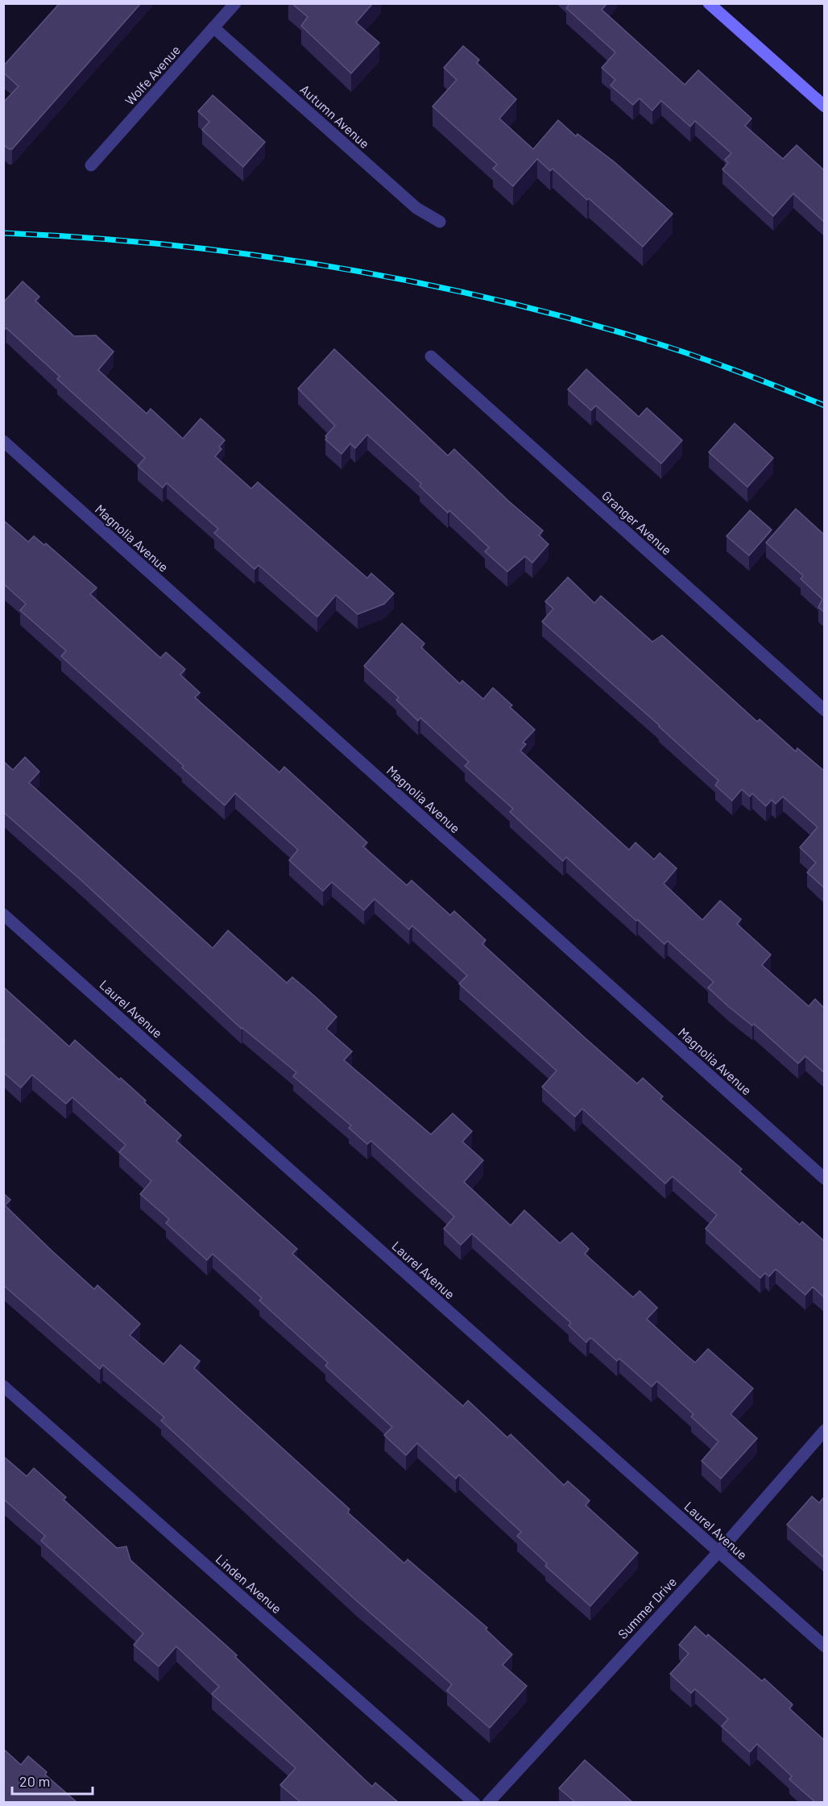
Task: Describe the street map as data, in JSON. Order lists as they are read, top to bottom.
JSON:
{
  "streets": {
    "street": [
      "Wolfe Avenue",
      "Autumn Avenue",
      "Granger Avenue",
      "Magnolia Avenue",
      "Laurel Avenue",
      "Linden Avenue",
      "Summer Drive"
    ]
  },
  "crossings": [
    ["Wolfe Avenue", "Autumn Avenue"],
    ["Laurel Avenue", "Summer Drive"]
  ],
  "scale_bar": "20 m"
}
